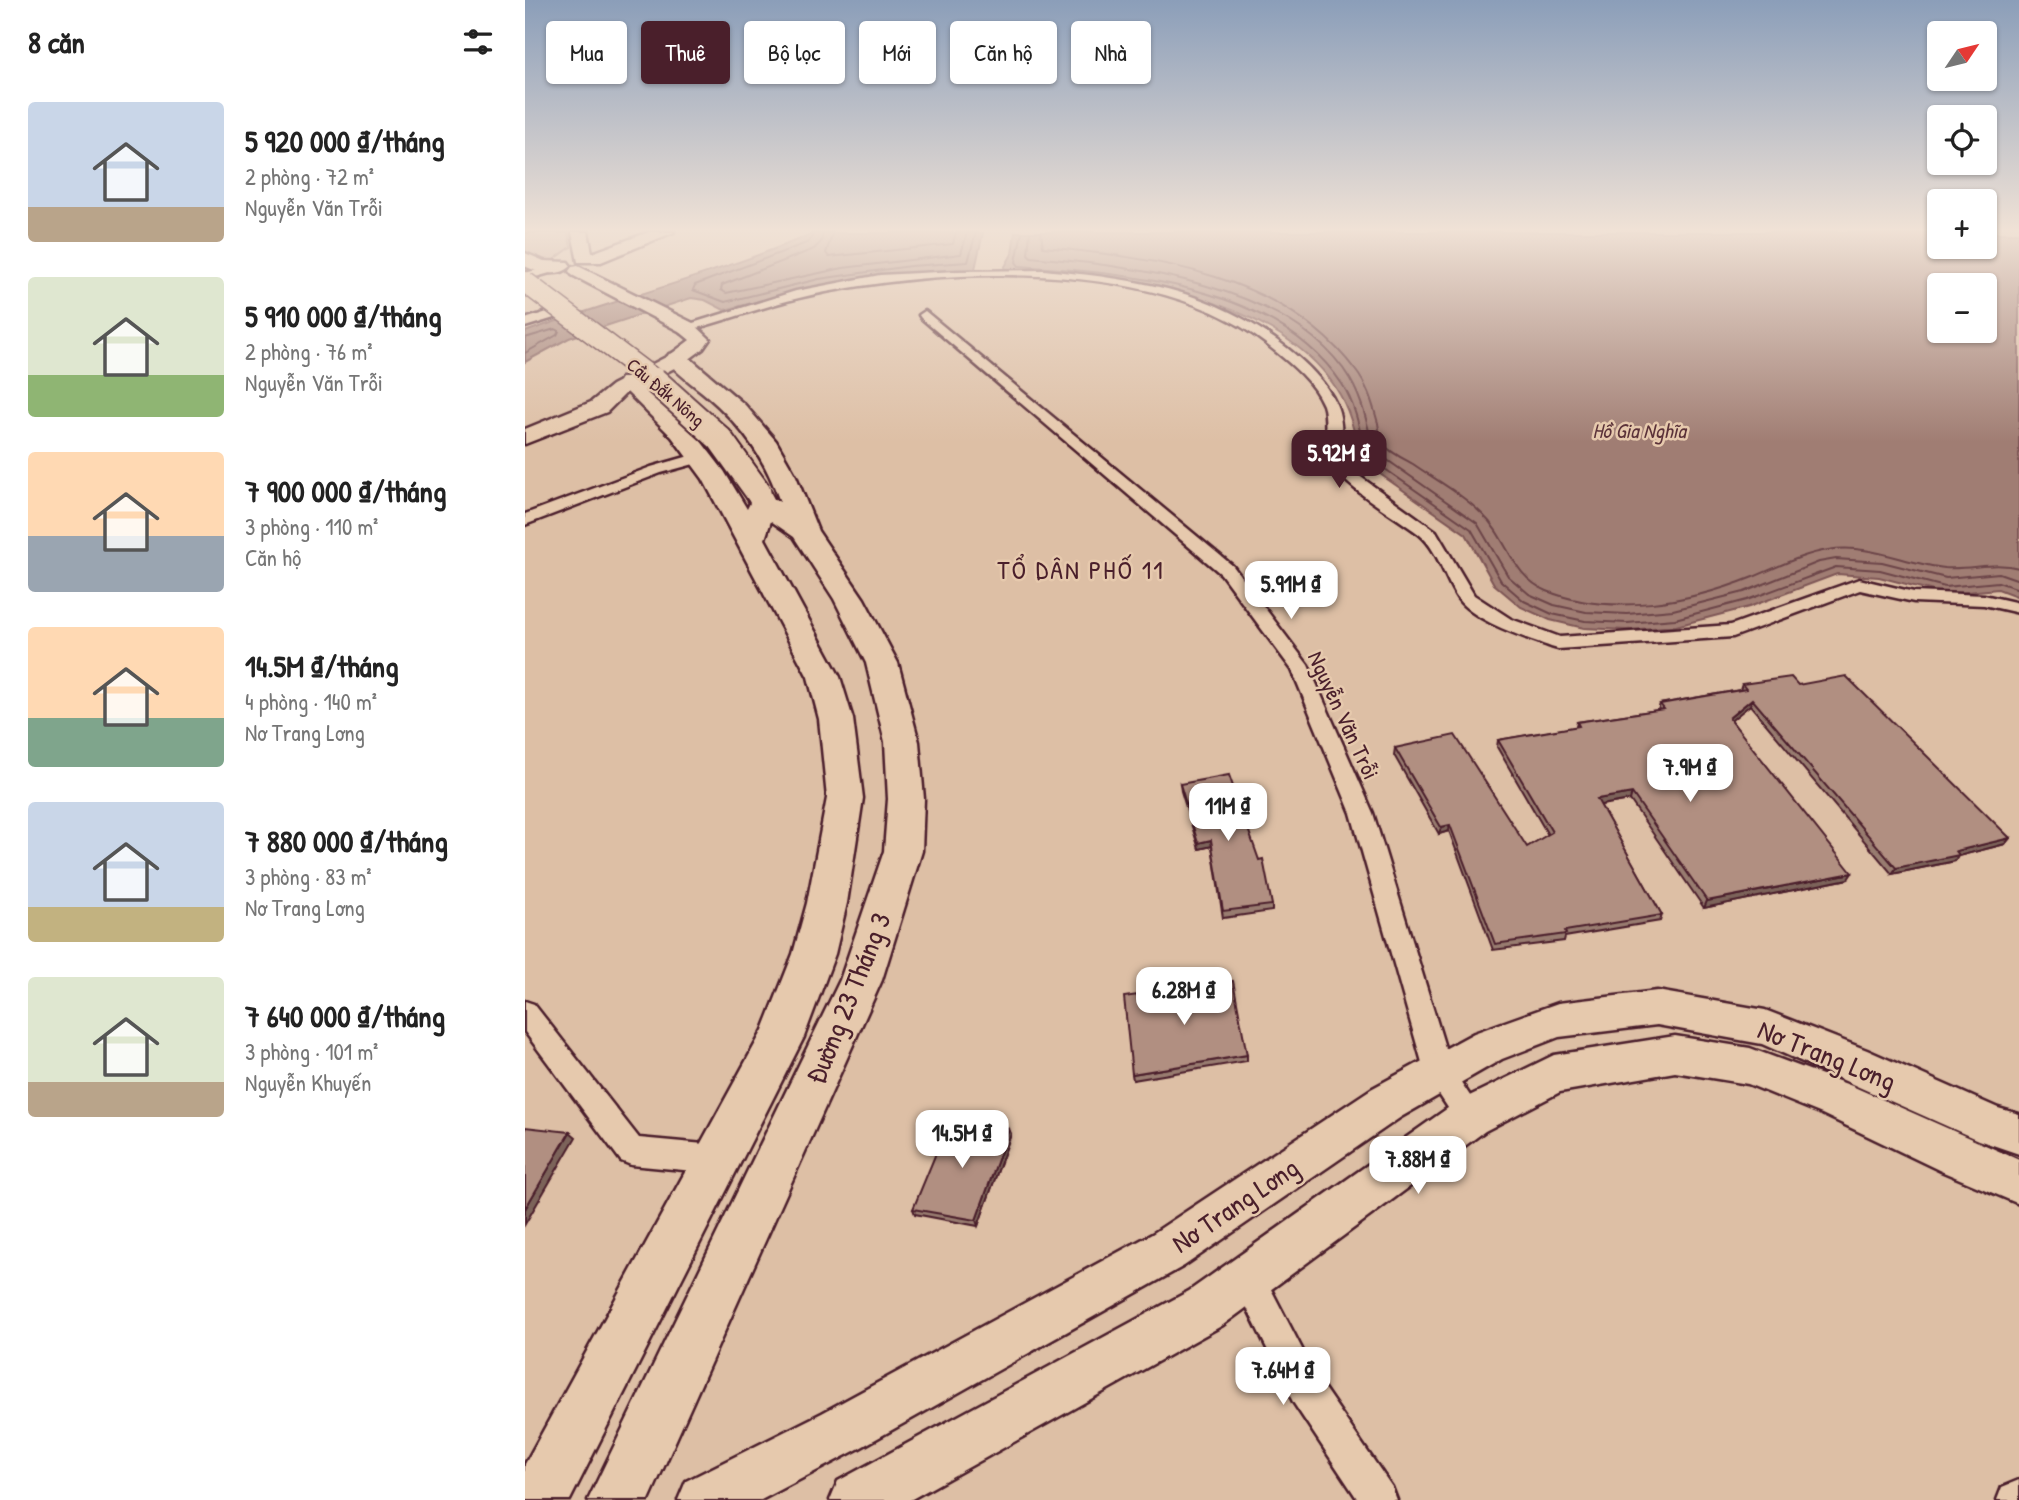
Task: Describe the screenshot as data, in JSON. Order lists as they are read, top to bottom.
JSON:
{
  "streets": {
    "main road": ["Cầu Đắk Nông", "Đường 23 Tháng 3"],
    "street": ["Nguyễn Văn Trỗi", "Nơ Trang Lơng"]
  },
  "crossings": [
    ["Cầu Đắk Nông", "Đường 23 Tháng 3"],
    ["Nguyễn Văn Trỗi", "Nơ Trang Lơng"]
  ],
  "districts": ["TỔ DÂN PHỐ 11"],
  "water": ["Hồ Gia Nghĩa"],
  "north": "top right",
  "page": {
    "heading": "8 căn",
    "map_buttons": ["+", "−"],
    "chip": [
      "Mua",
      "Thuê",
      "Bộ lọc",
      "Mới",
      "Căn hộ",
      "Nhà"
    ],
    "list": [
      {
        "name": "5 920 000 ₫/tháng",
        "note": "2 phòng · 72 m² · Nguyễn Văn Trỗi"
      },
      {
        "name": "5 910 000 ₫/tháng",
        "note": "2 phòng · 76 m² · Nguyễn Văn Trỗi"
      },
      {
        "name": "7 900 000 ₫/tháng",
        "note": "3 phòng · 110 m² · Căn hộ"
      },
      {
        "name": "14.5M ₫/tháng",
        "note": "4 phòng · 140 m² · Nơ Trang Lơng"
      },
      {
        "name": "7 880 000 ₫/tháng",
        "note": "3 phòng · 83 m² · Nơ Trang Lơng"
      },
      {
        "name": "7 640 000 ₫/tháng",
        "note": "3 phòng · 101 m² · Nguyễn Khuyến"
      }
    ],
    "price": [
      "5.92M ₫",
      "5.91M ₫",
      "7.9M ₫",
      "11M ₫",
      "6.28M ₫",
      "14.5M ₫",
      "7.88M ₫",
      "7.64M ₫"
    ]
  }
}
